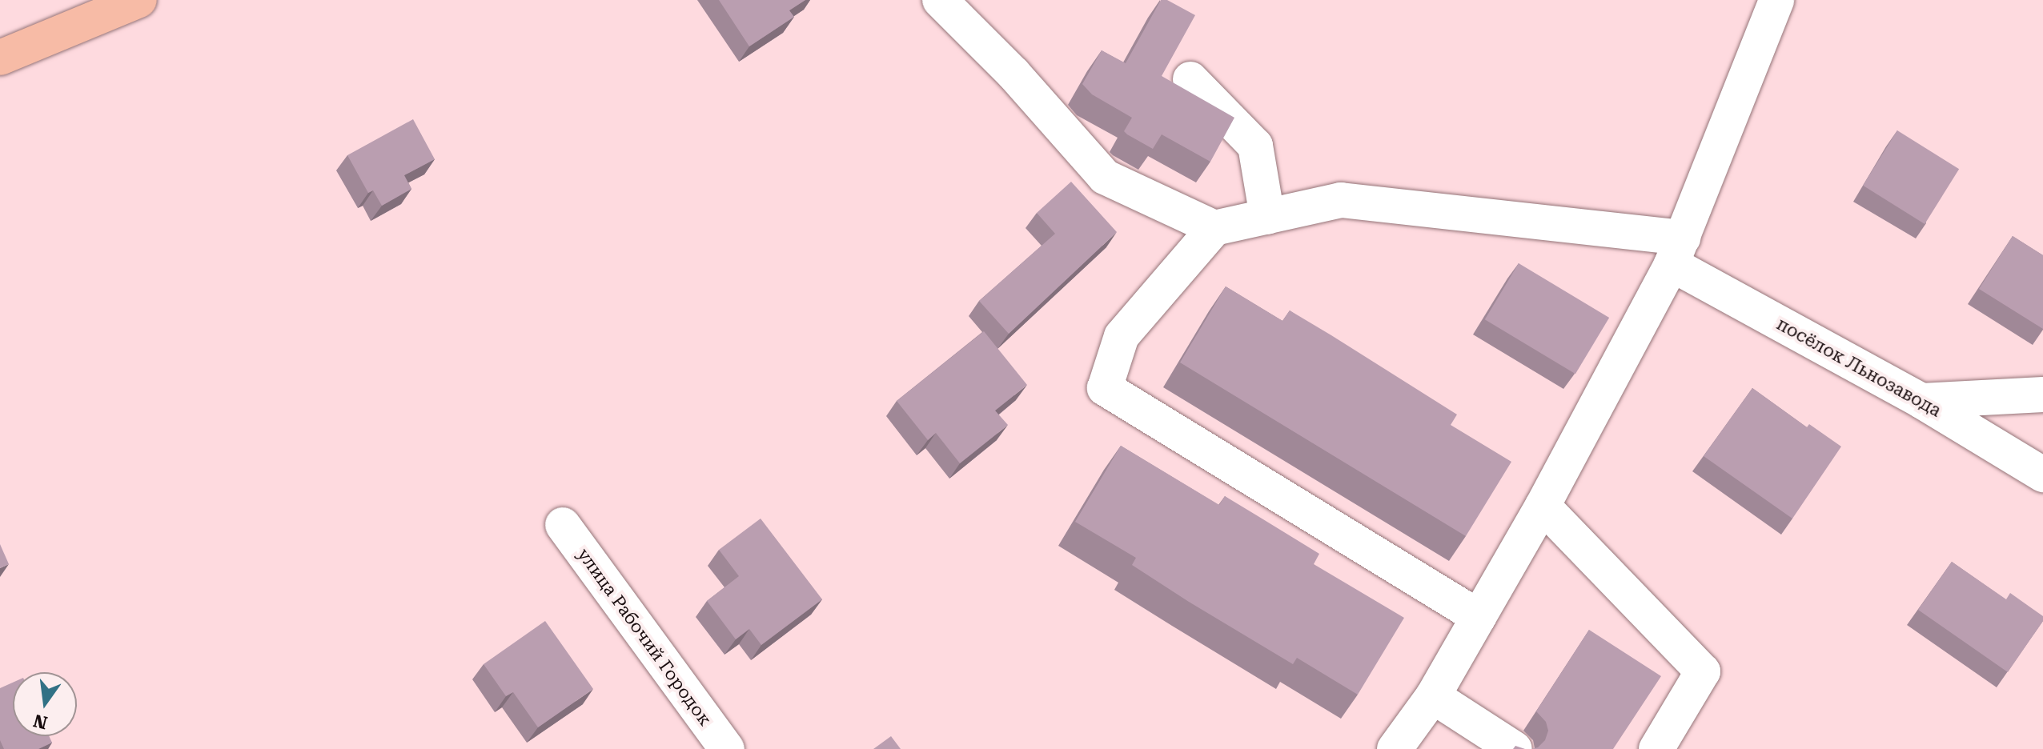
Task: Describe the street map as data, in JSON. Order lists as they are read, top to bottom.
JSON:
{
  "streets": {
    "street": ["посёлок Льнозавода", "улица Рабочий Городок"]
  },
  "north": "bottom"
}
